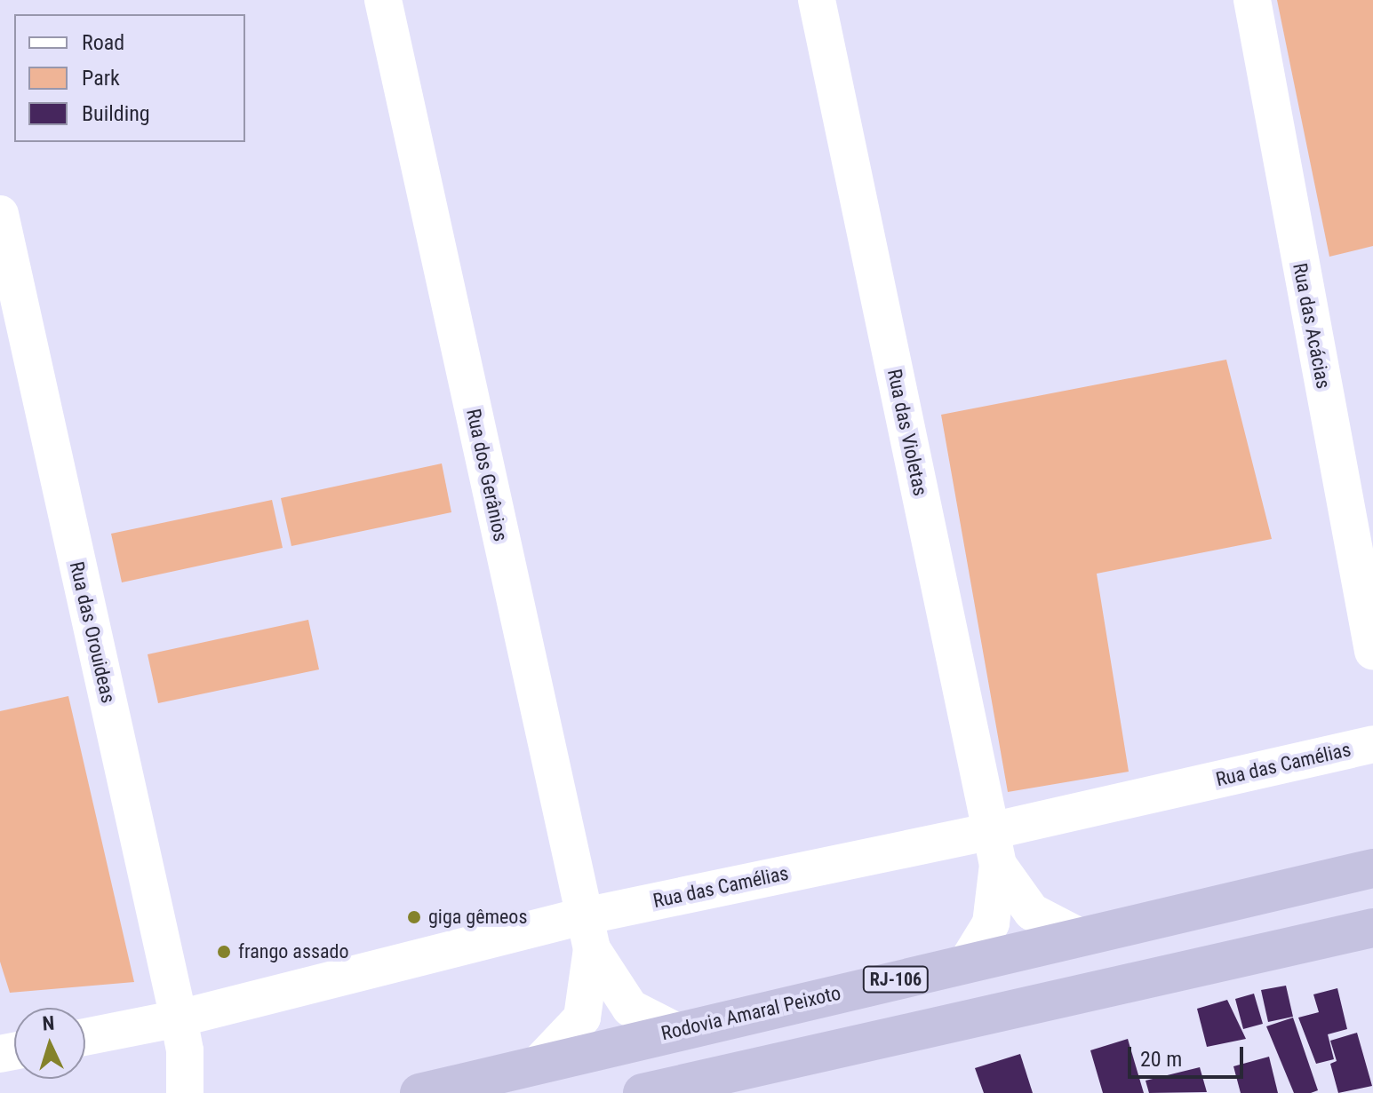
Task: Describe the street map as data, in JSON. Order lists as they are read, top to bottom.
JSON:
{
  "streets": {
    "highway": ["RJ-106", "Rodovia Amaral Peixoto"],
    "street": [
      "Rua das Acácias",
      "Rua das Violetas",
      "Rua dos Gerânios",
      "Rua das Orouideas",
      "Rua das Camélias"
    ]
  },
  "crossings": [
    ["Rua das Violetas", "Rua das Camélias"],
    ["Rua das Violetas", "Rodovia Amaral Peixoto"],
    ["Rua dos Gerânios", "Rua das Camélias"],
    ["Rua dos Gerânios", "Rodovia Amaral Peixoto"],
    ["Rua das Orouideas", "Rua das Camélias"]
  ],
  "places": ["giga gêmeos", "frango assado"],
  "legend": ["Road", "Park", "Building"],
  "scale_bar": "20 m",
  "north": "top"
}
